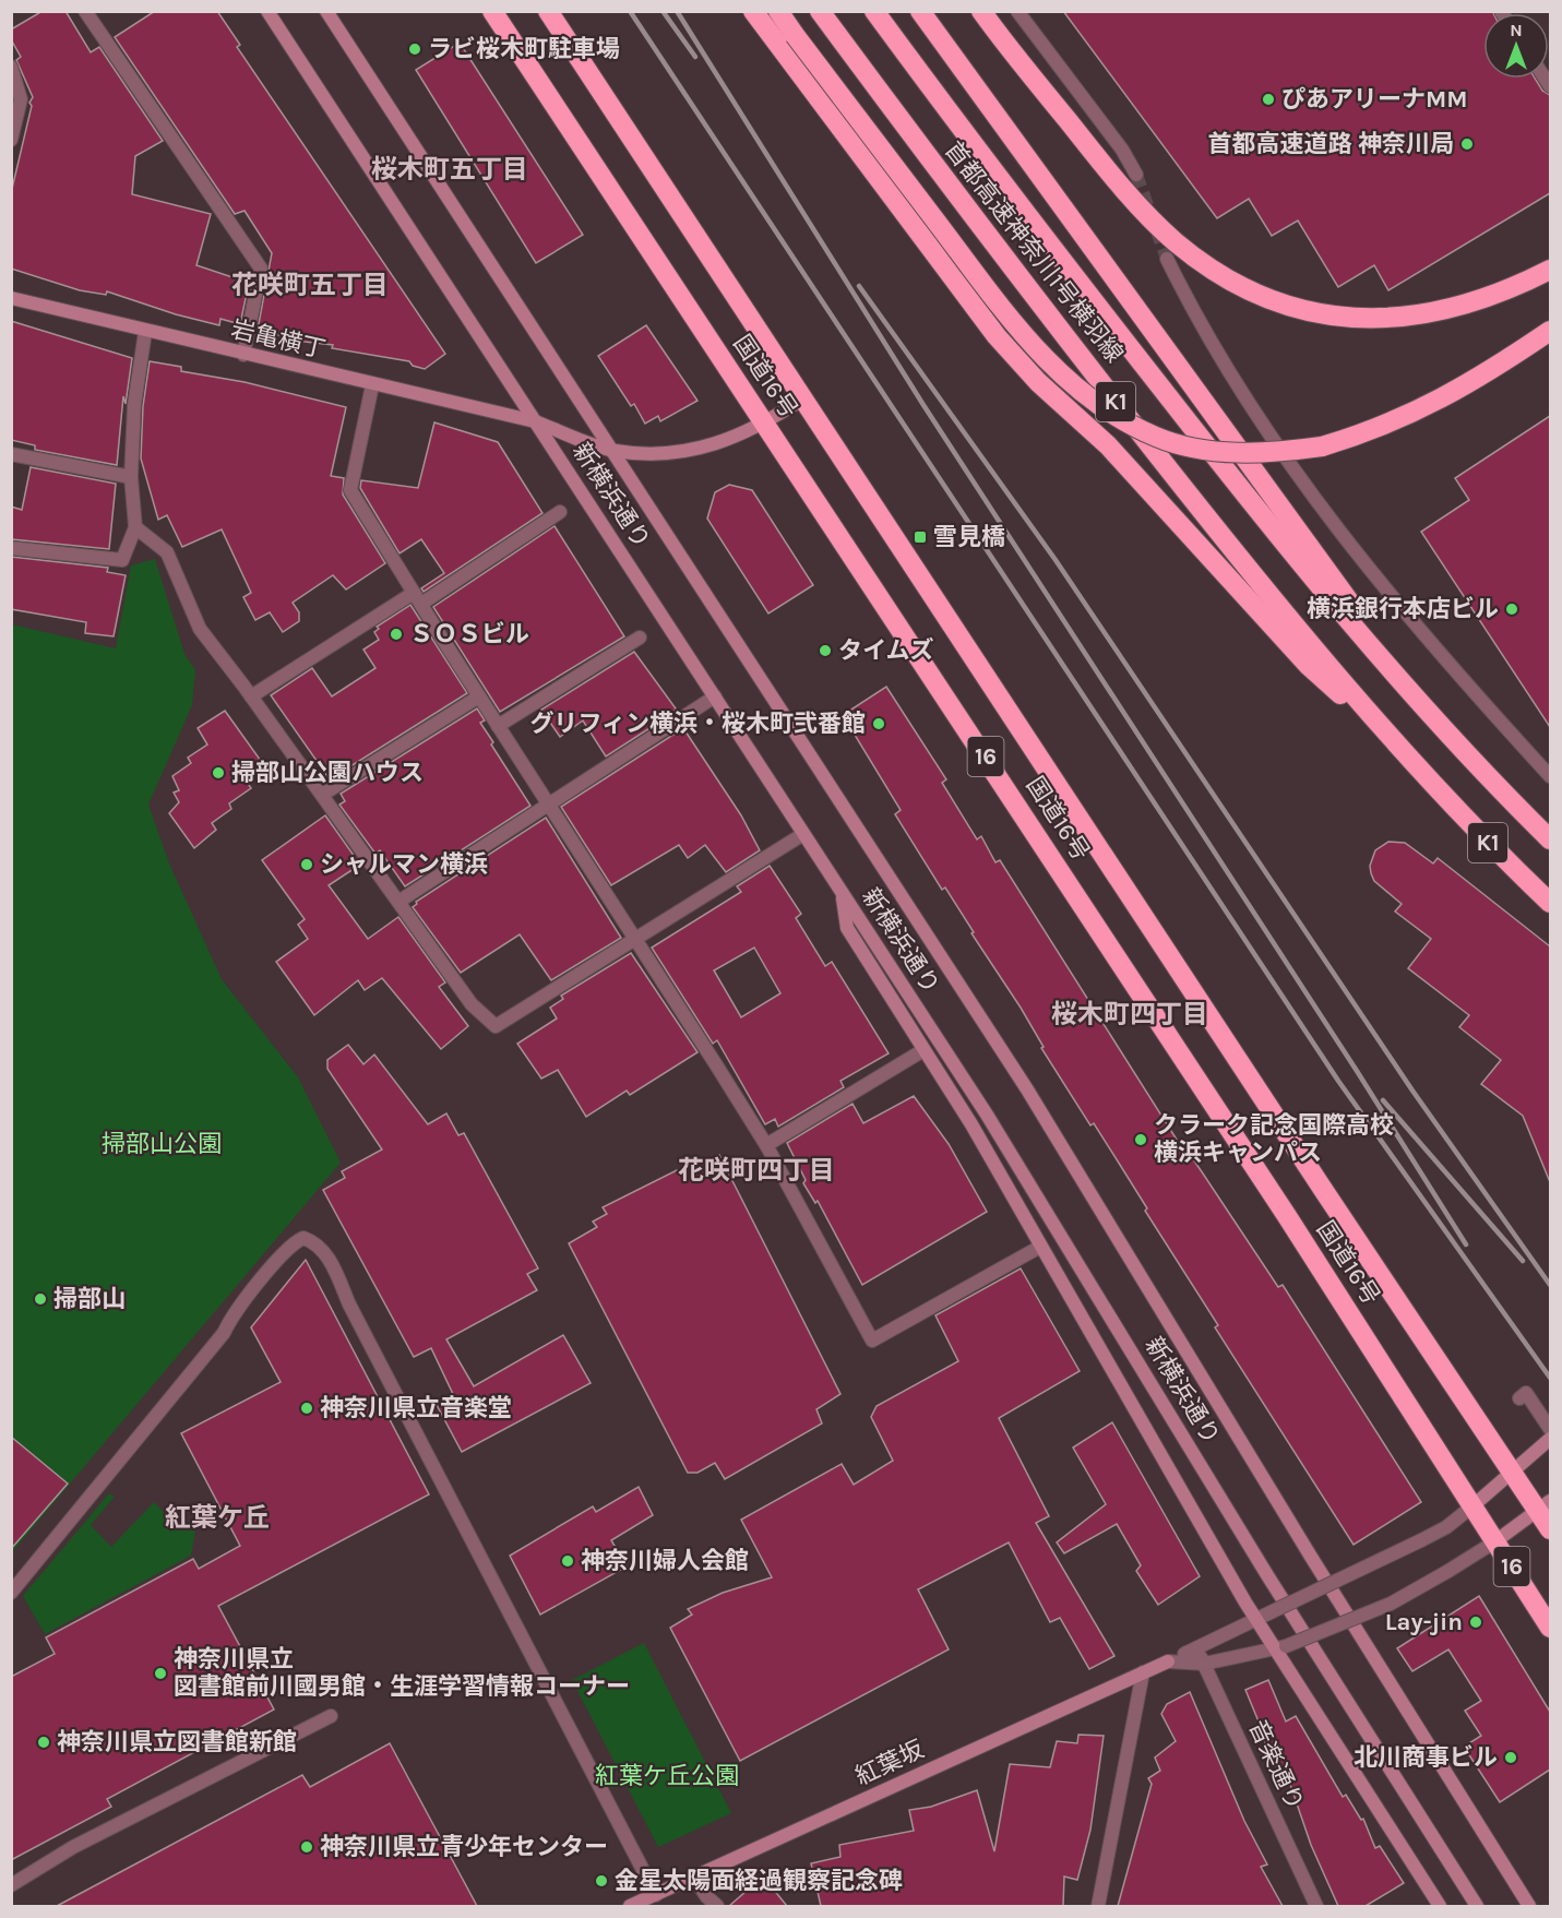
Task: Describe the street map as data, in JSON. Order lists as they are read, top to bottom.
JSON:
{
  "streets": {
    "highway": [
      "首都高速神奈川1号横羽線",
      "国道16号",
      "K1",
      "16"
    ],
    "street": [
      "岩亀横丁",
      "新横浜通り",
      "紅葉坂",
      "音楽通り"
    ]
  },
  "crossings": [
    ["岩亀横丁", "国道16号"],
    ["岩亀横丁", "新横浜通り"]
  ],
  "districts": [
    "桜木町五丁目",
    "花咲町五丁目",
    "桜木町四丁目",
    "花咲町四丁目",
    "紅葉ケ丘"
  ],
  "parks": ["掃部山公園", "紅葉ケ丘公園"],
  "places": {
    "other": [
      "ラビ桜木町駐車場",
      "ぴあアリーナMM",
      "首都高速道路 神奈川局",
      "横浜銀行本店ビル",
      "ＳＯＳビル",
      "タイムズ",
      "グリフィン横浜・桜木町弐番館",
      "掃部山公園ハウス",
      "シャルマン横浜",
      "クラーク記念国際高校 横浜キャンパス",
      "掃部山",
      "神奈川県立音楽堂",
      "神奈川婦人会館",
      "Lay-jin",
      "神奈川県立 図書館前川國男館・生涯学習情報コーナー",
      "神奈川県立図書館新館",
      "北川商事ビル",
      "神奈川県立青少年センター",
      "金星太陽面経過観察記念碑"
    ],
    "transit": ["雪見橋"]
  },
  "north": "top"
}
